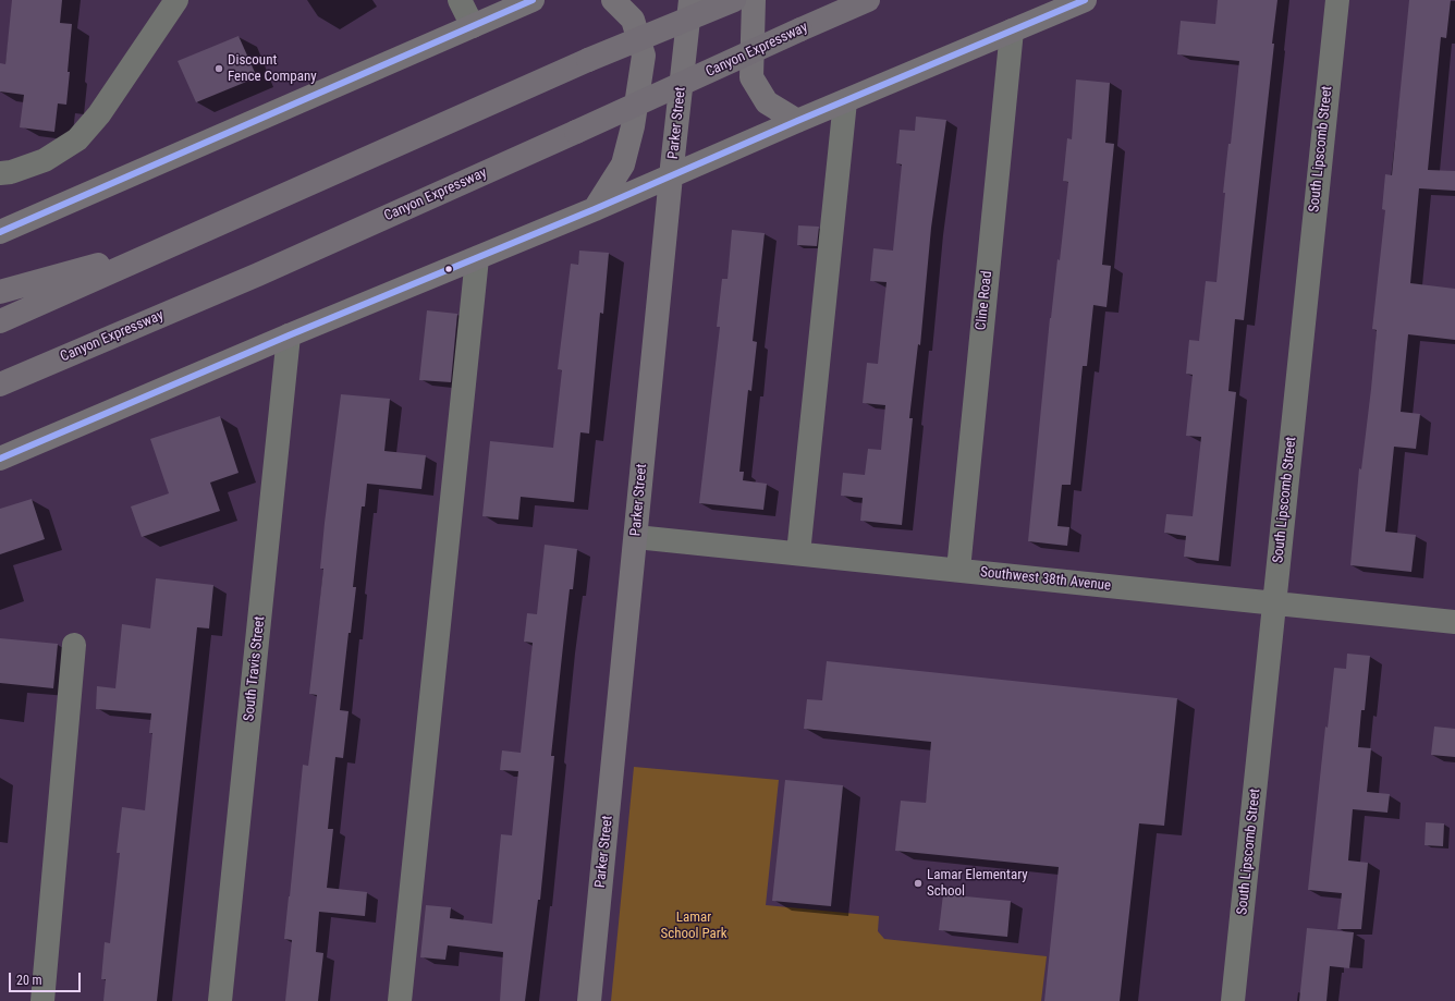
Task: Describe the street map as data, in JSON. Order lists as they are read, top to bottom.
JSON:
{
  "streets": {
    "highway": ["Canyon Expressway"],
    "main road": ["Parker Street"],
    "street": [
      "South Lipscomb Street",
      "Cline Road",
      "Southwest 38th Avenue",
      "South Travis Street"
    ]
  },
  "crossings": [
    ["Parker Street", "Southwest 38th Avenue"],
    ["South Lipscomb Street", "Southwest 38th Avenue"],
    ["Cline Road", "Southwest 38th Avenue"]
  ],
  "parks": ["Lamar School Park"],
  "places": ["Discount Fence Company", "Lamar Elementary School"],
  "scale_bar": "20 m"
}
